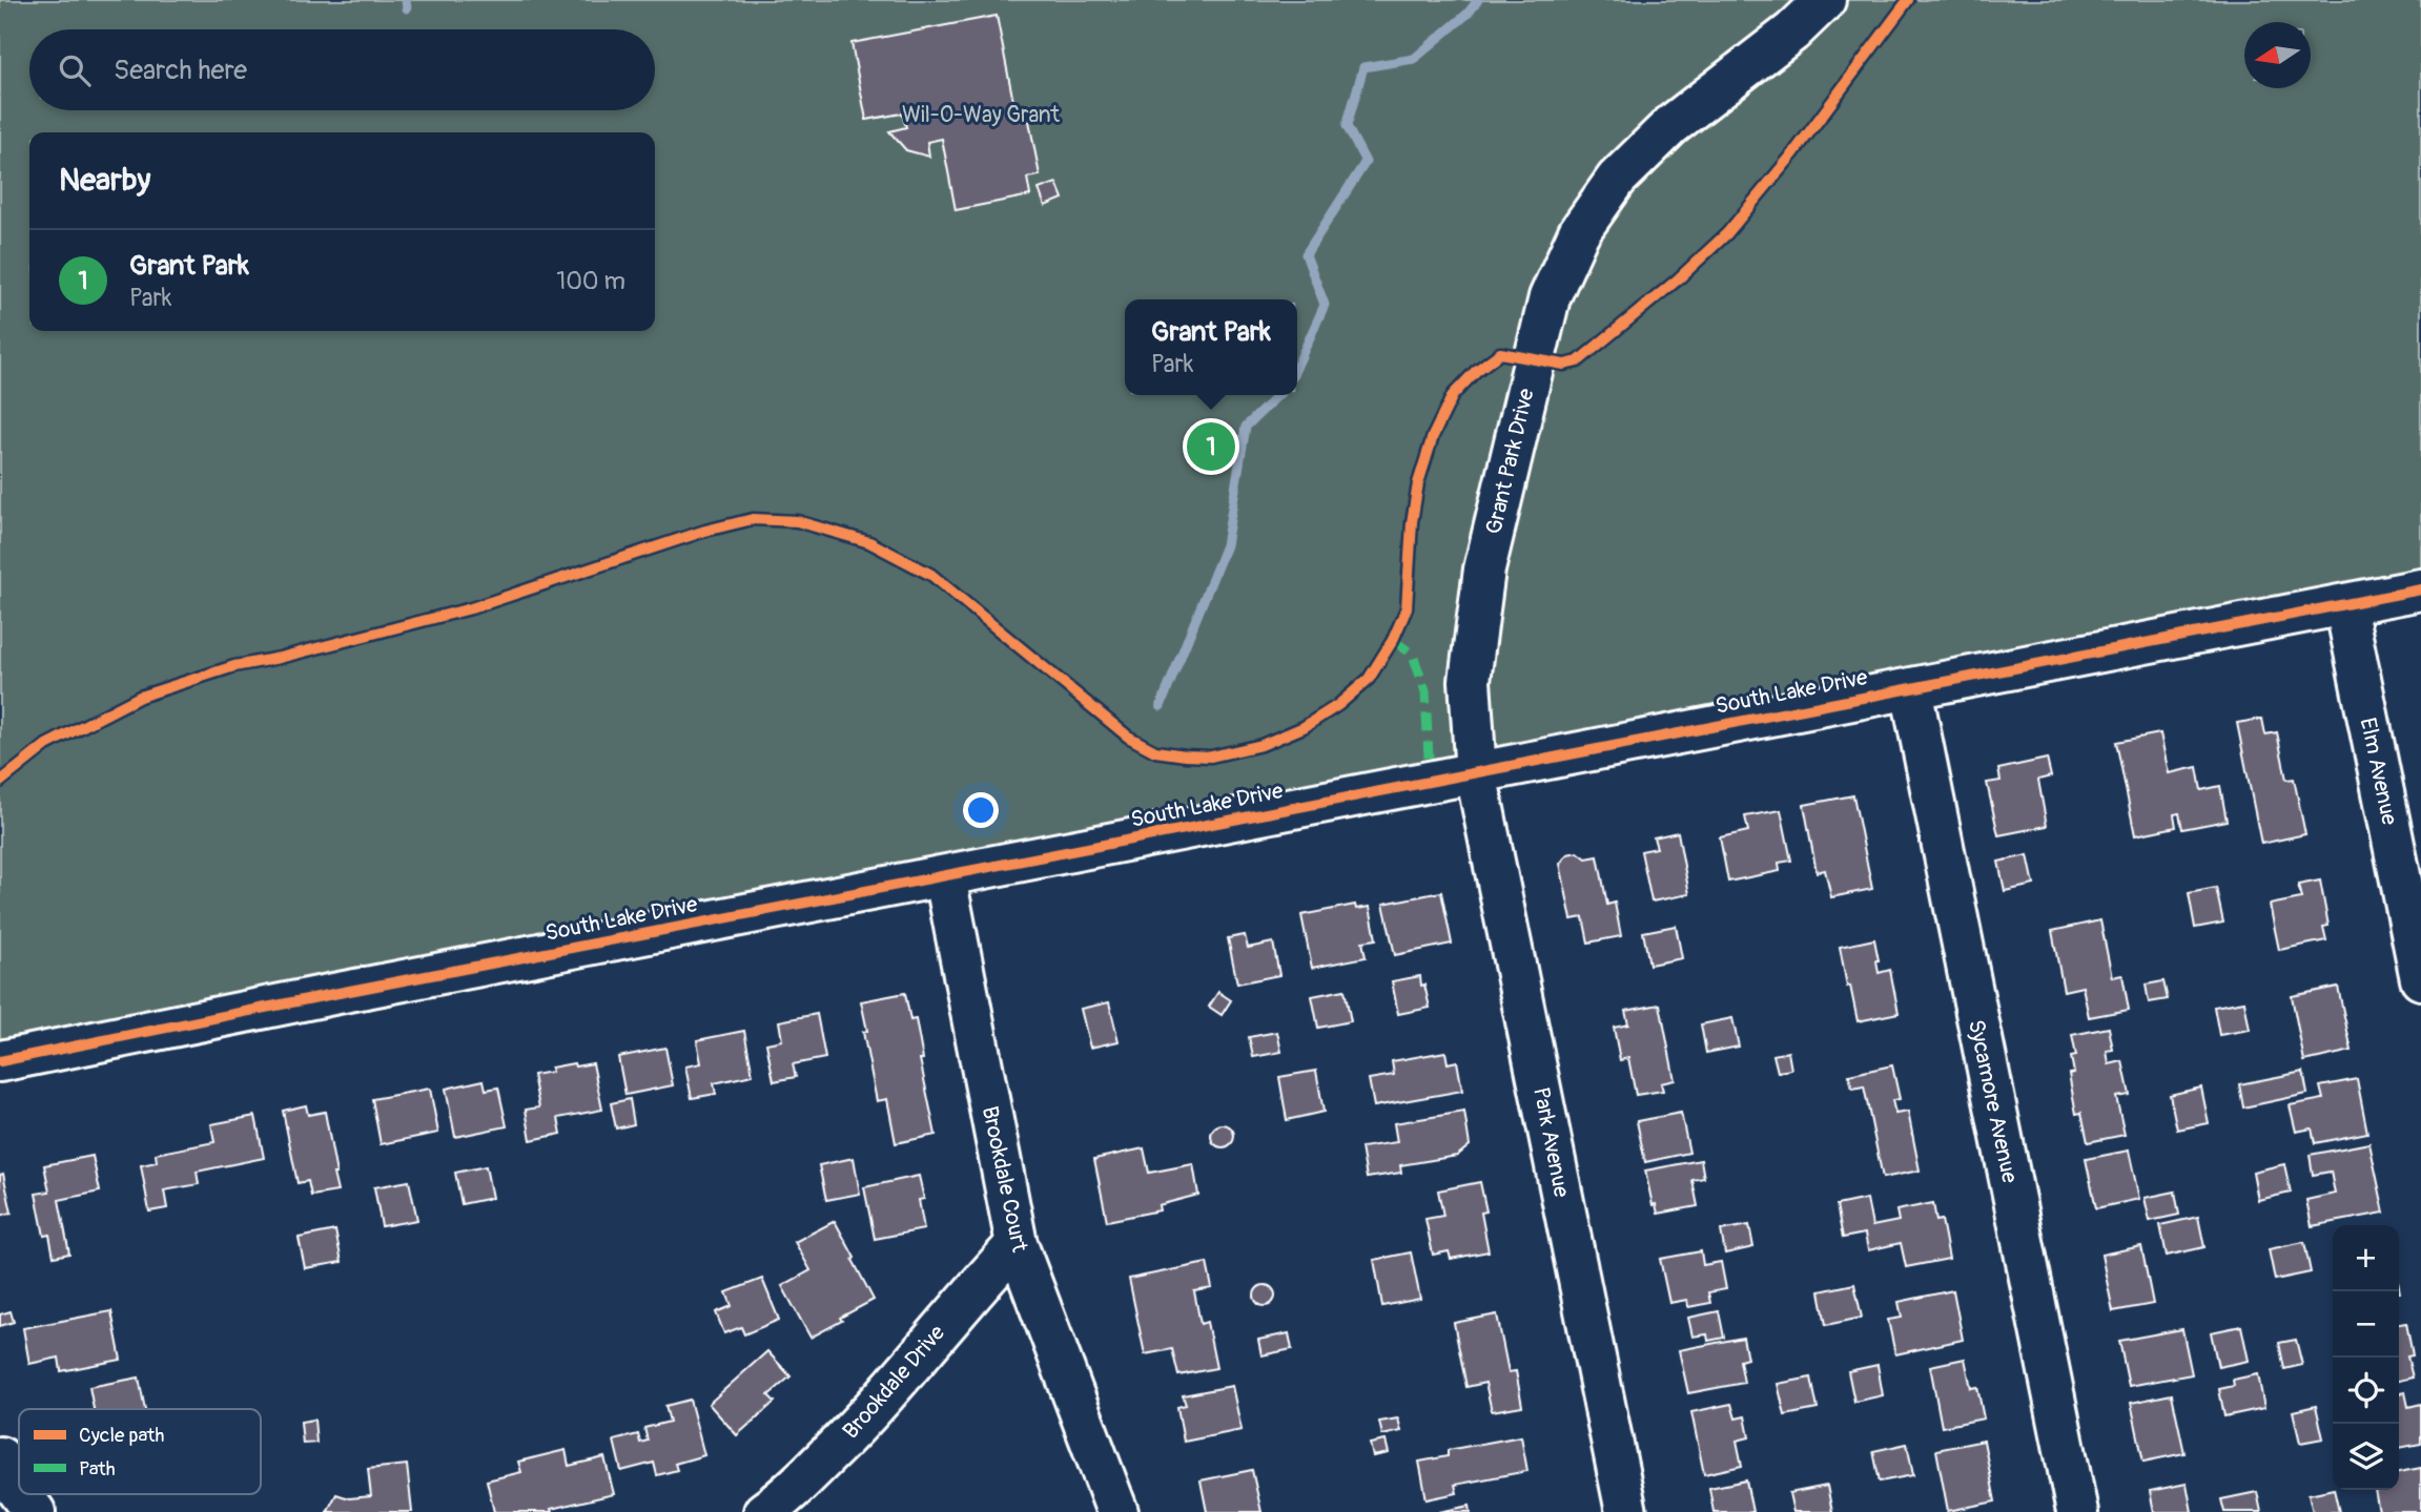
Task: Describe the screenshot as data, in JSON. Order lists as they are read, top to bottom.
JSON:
{
  "streets": {
    "street": [
      "Grant Park Drive",
      "South Lake Drive",
      "Elm Avenue",
      "Sycamore Avenue",
      "Park Avenue",
      "Brookdale Court",
      "Brookdale Drive"
    ]
  },
  "crossings": [
    ["Grant Park Drive", "South Lake Drive"],
    ["Grant Park Drive", "Park Avenue"],
    ["South Lake Drive", "Elm Avenue"],
    ["South Lake Drive", "Sycamore Avenue"],
    ["South Lake Drive", "Park Avenue"],
    ["South Lake Drive", "Brookdale Court"],
    ["Brookdale Court", "Brookdale Drive"]
  ],
  "parks": ["Wil-O-Way Grant"],
  "legend": ["Cycle path", "Path"],
  "north": "left",
  "page": {
    "search": "Search here",
    "heading": "Nearby",
    "list": [
      {
        "mark": "1",
        "name": "Grant Park",
        "note": "Park",
        "value": "100 m"
      }
    ],
    "popup": ["Grant Park", "Park"],
    "pins": "1",
    "map_buttons": ["+", "−"]
  }
}
